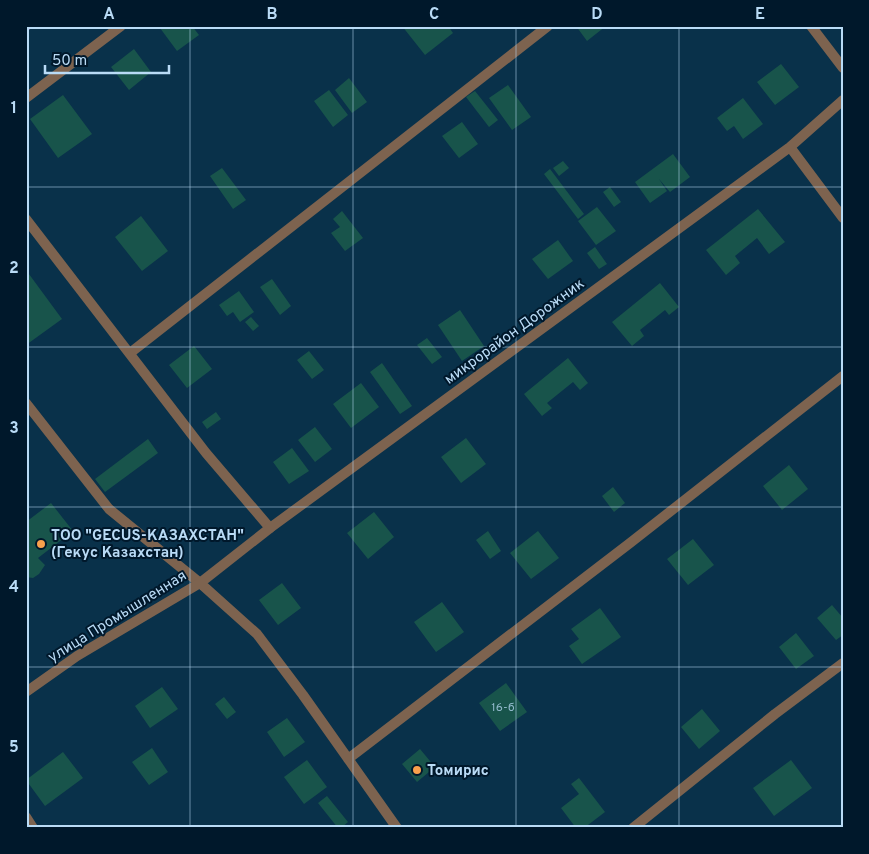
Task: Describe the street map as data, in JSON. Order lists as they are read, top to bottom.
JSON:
{
  "streets": {
    "street": ["микрорайон Дорожник", "улица Промышленная"]
  },
  "crossings": [
    ["микрорайон Дорожник", "улица Промышленная"]
  ],
  "places": ["ТОО \"GECUS-КАЗАХСТАН\" (Гекус Казахстан)", "Томирис"],
  "house_numbers": ["16-б"],
  "scale_bar": "50 m",
  "grid": {
    "columns": [
      "A",
      "B",
      "C",
      "D",
      "E"
    ],
    "rows": [
      "1",
      "2",
      "3",
      "4",
      "5"
    ]
  }
}
